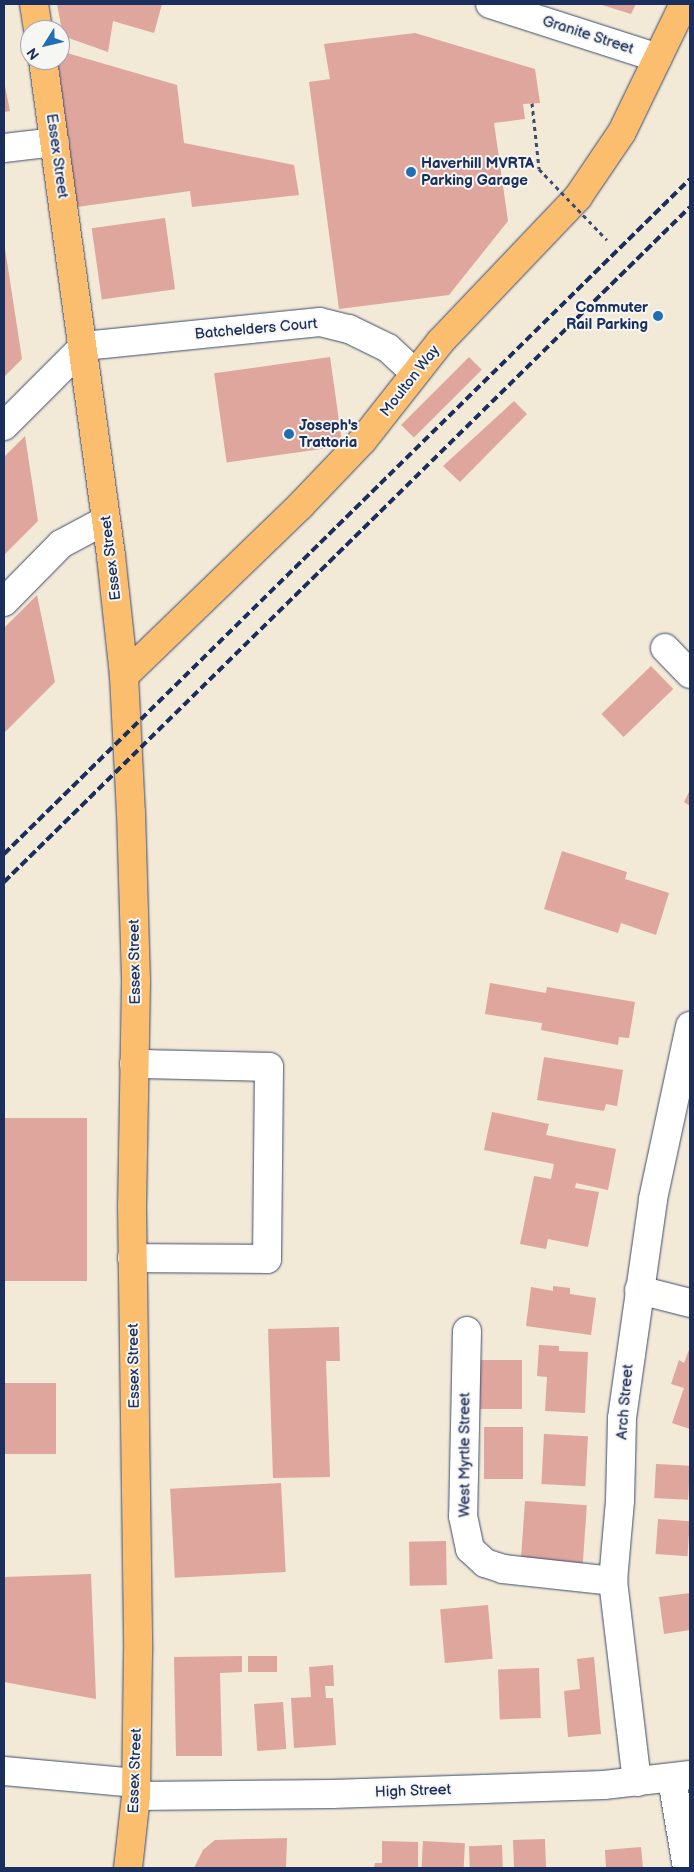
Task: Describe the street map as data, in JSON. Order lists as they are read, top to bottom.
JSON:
{
  "streets": {
    "main road": ["Essex Street", "Moulton Way"],
    "street": [
      "Granite Street",
      "Batchelders Court",
      "Arch Street",
      "West Myrtle Street",
      "High Street"
    ]
  },
  "crossings": [
    ["Granite Street", "Moulton Way"],
    ["Essex Street", "Batchelders Court"],
    ["Essex Street", "Moulton Way"],
    ["Essex Street", "High Street"],
    ["Batchelders Court", "Moulton Way"],
    ["Arch Street", "West Myrtle Street"],
    ["Arch Street", "High Street"]
  ],
  "places": ["Haverhill MVRTA Parking Garage", "Commuter Rail Parking", "Joseph's Trattoria"],
  "north": "bottom left"
}
